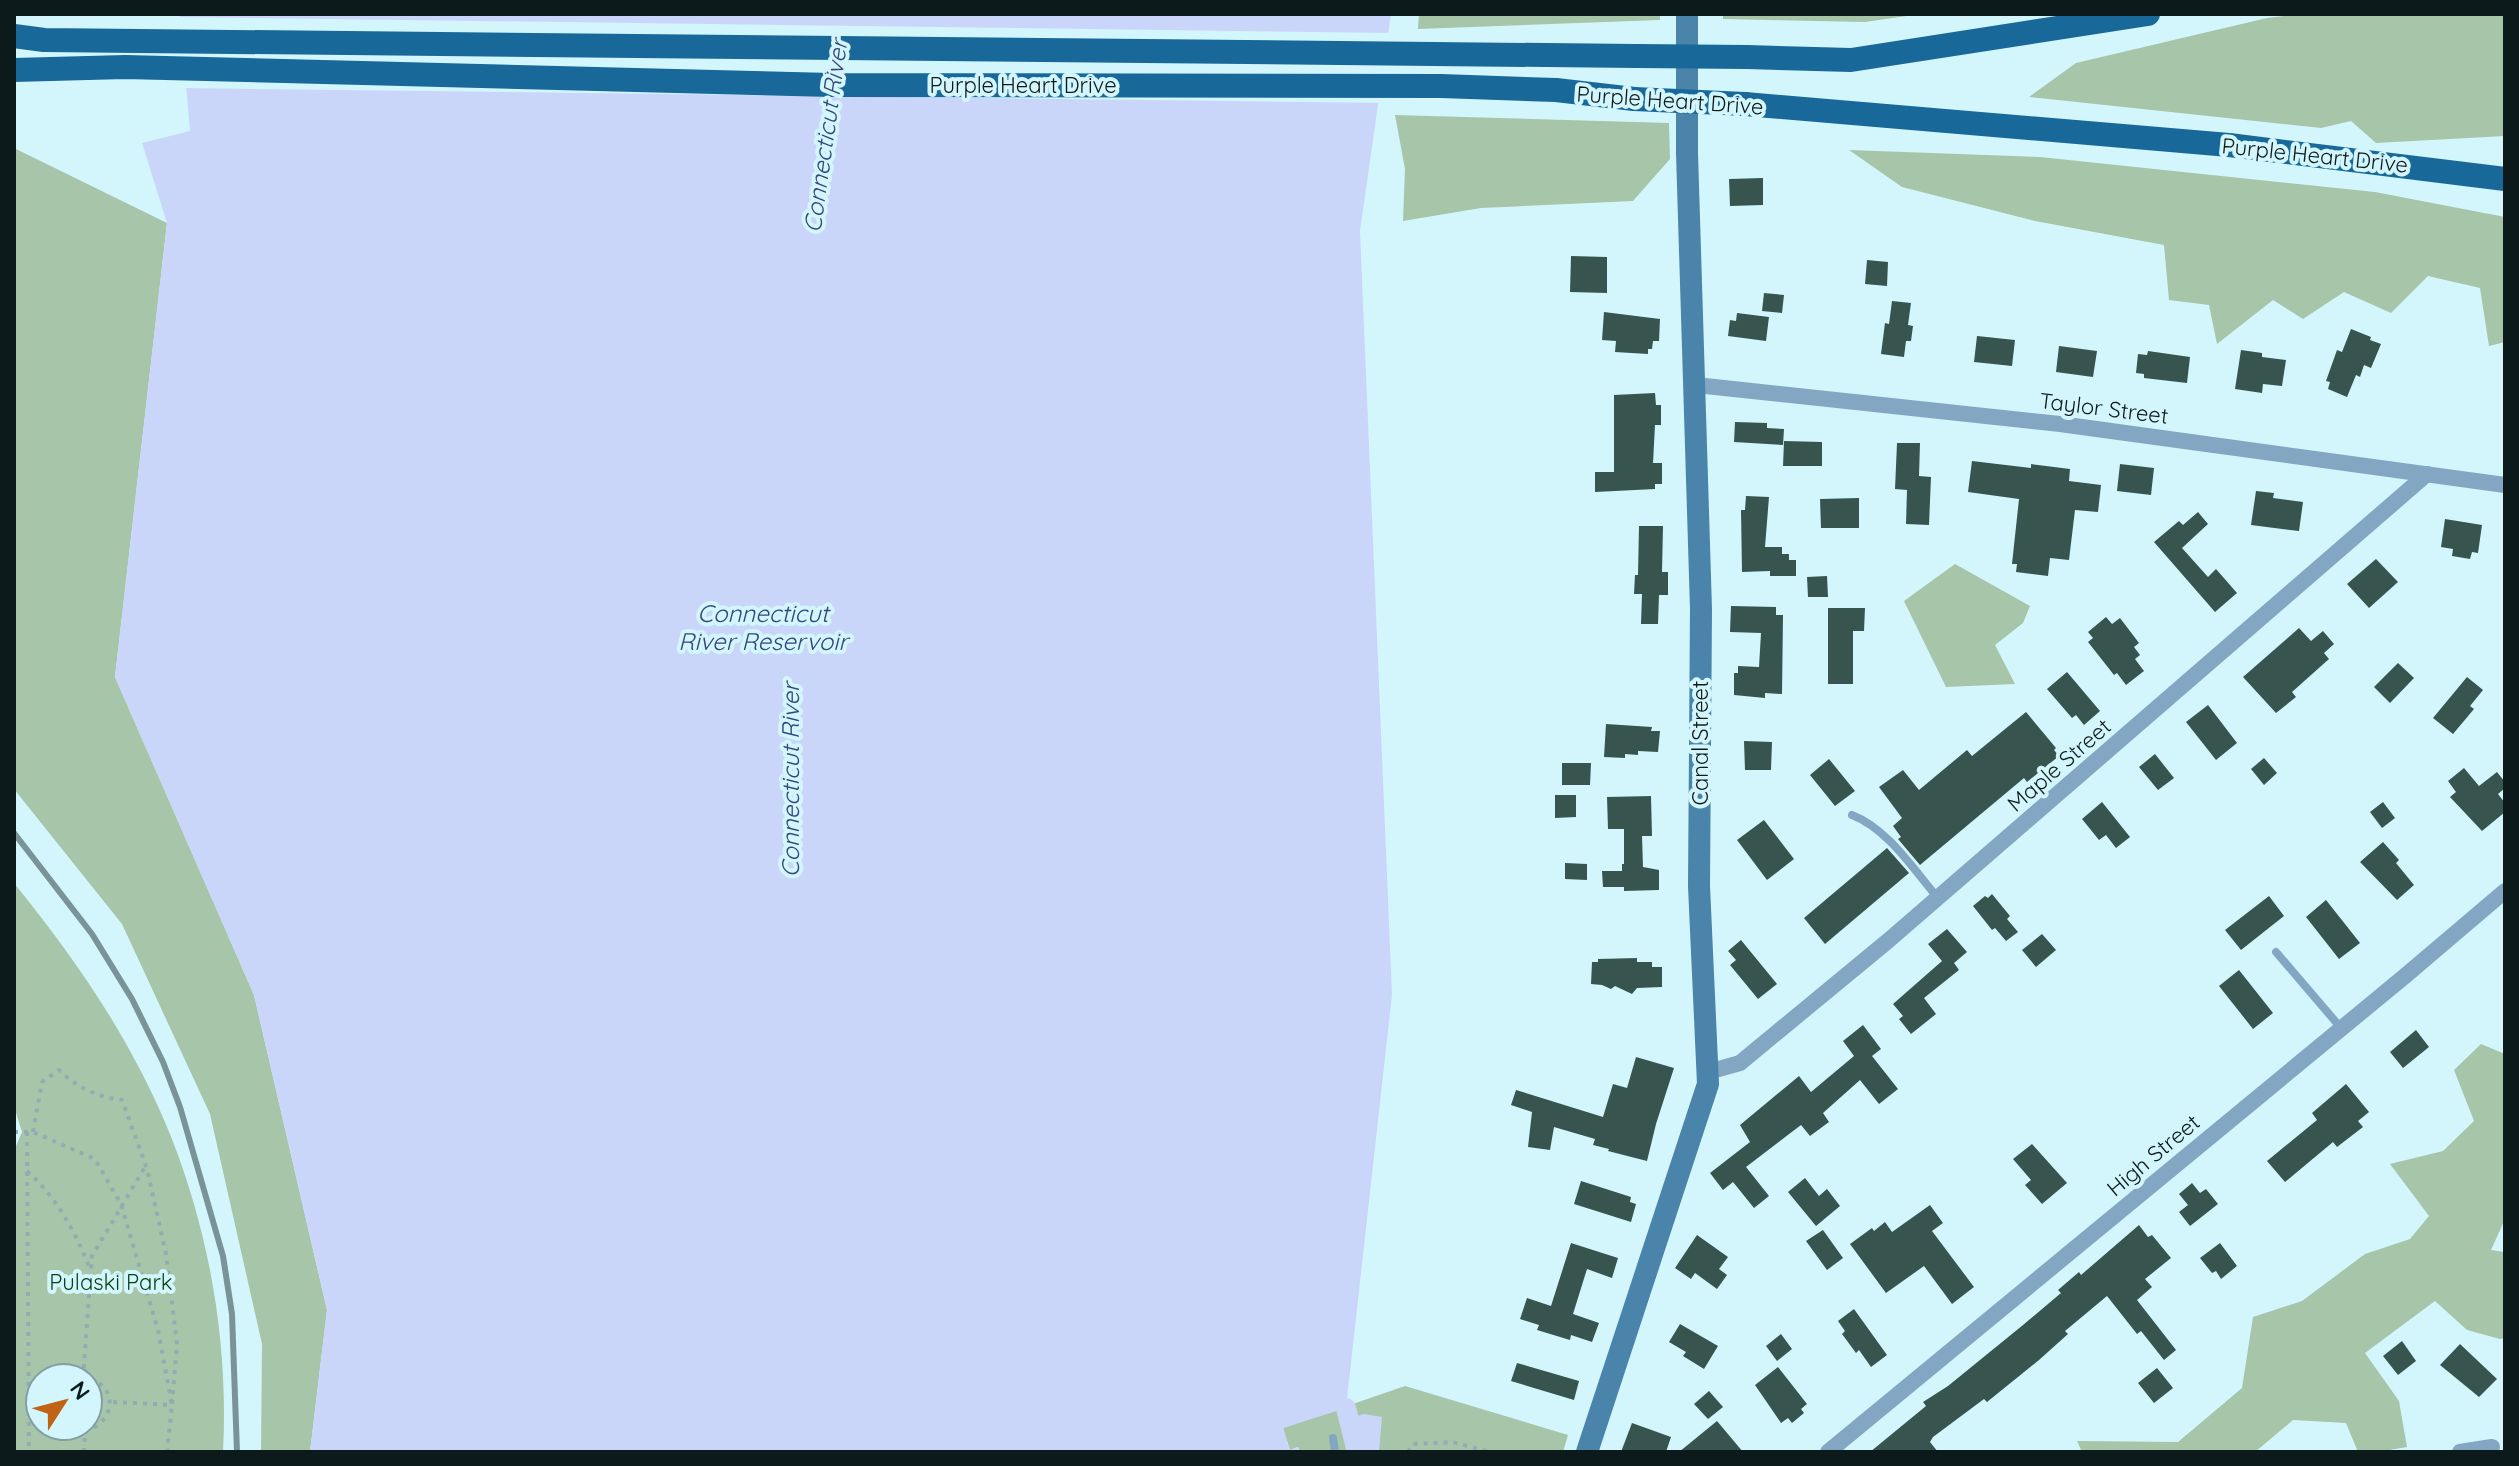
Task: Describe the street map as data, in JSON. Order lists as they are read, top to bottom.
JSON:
{
  "streets": {
    "main road": ["Purple Heart Drive"],
    "street": [
      "Taylor Street",
      "Canal Street",
      "Maple Street",
      "High Street"
    ]
  },
  "crossings": [
    ["Taylor Street", "Canal Street"],
    ["Taylor Street", "Maple Street"],
    ["Canal Street", "Maple Street"]
  ],
  "water": ["Connecticut River", "Connecticut River Reservoir"],
  "parks": ["Pulaski Park"],
  "north": "top right"
}
